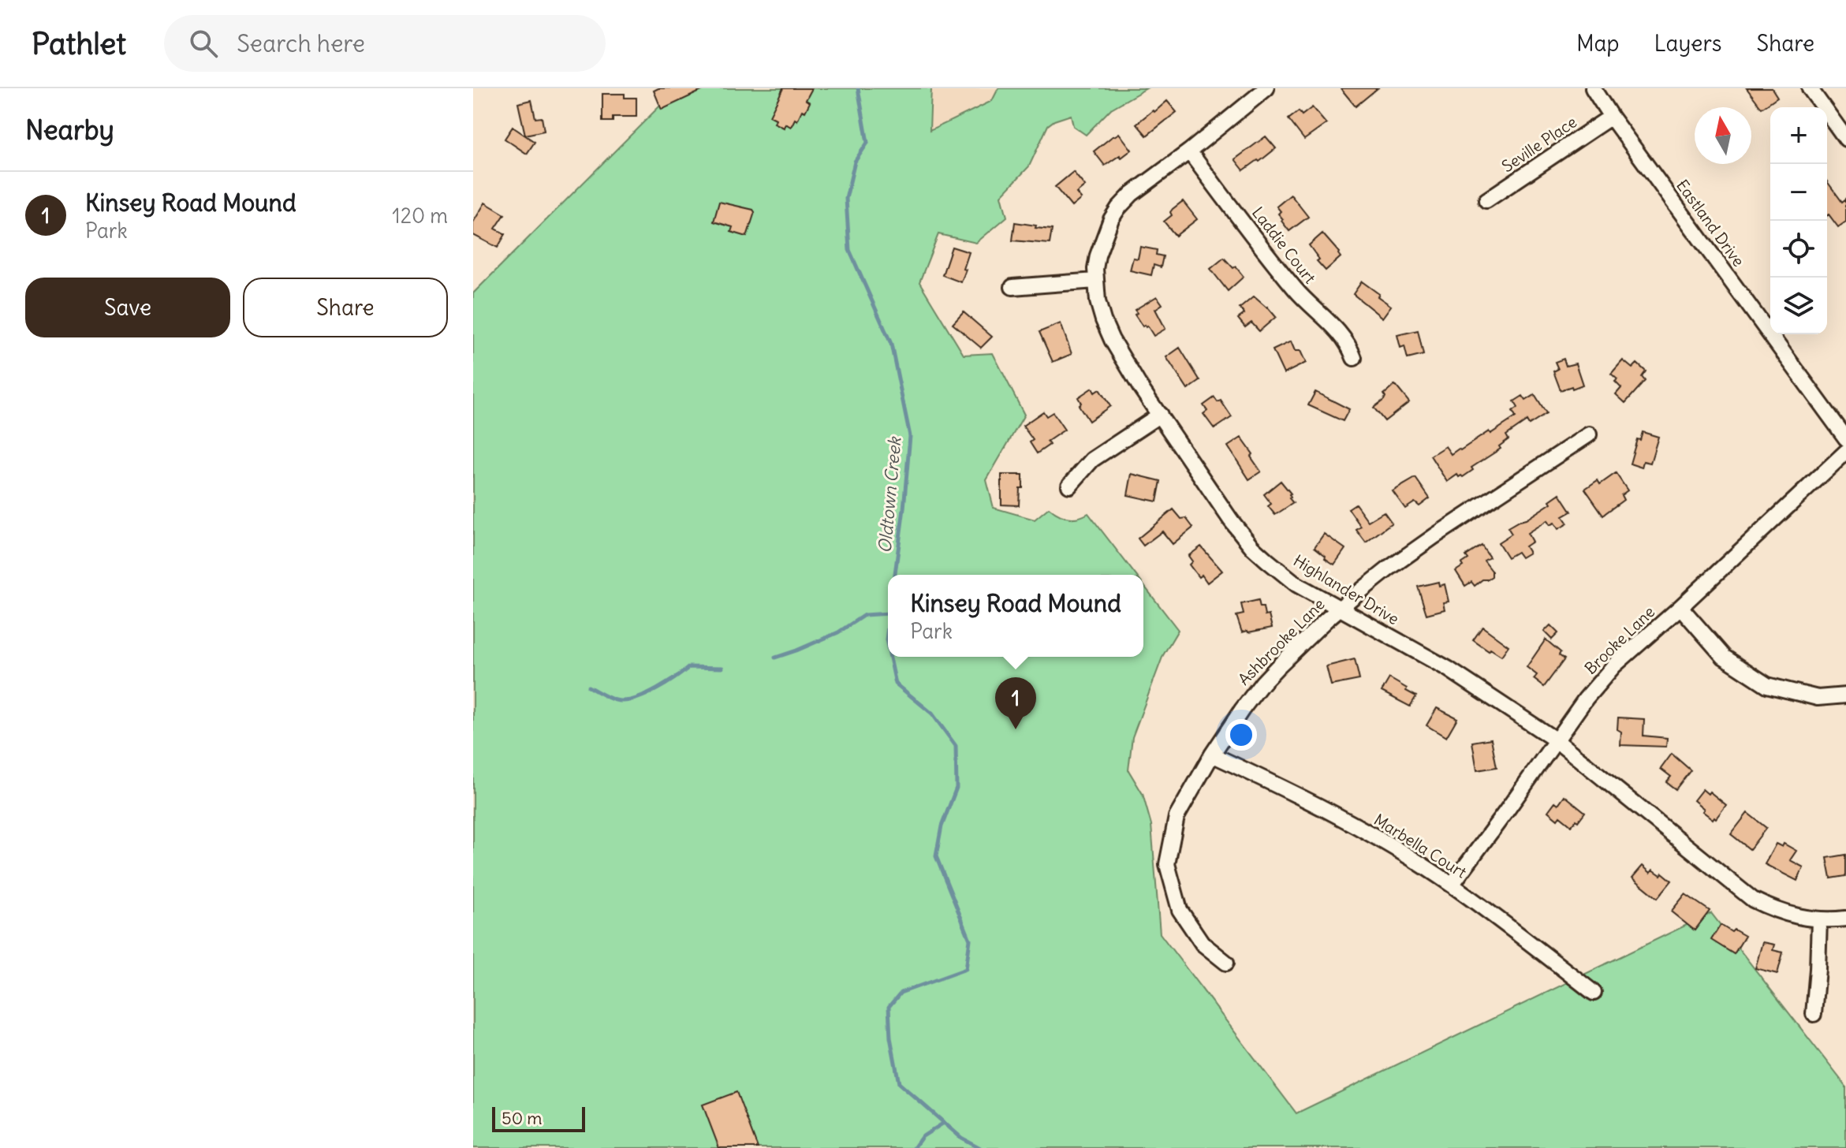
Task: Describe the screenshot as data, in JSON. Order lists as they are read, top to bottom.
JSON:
{
  "streets": {
    "street": [
      "Seville Place",
      "Eastland Drive",
      "Laddie Court",
      "Highlander Drive",
      "Brooke Lane",
      "Ashbrooke Lane",
      "Marbella Court"
    ]
  },
  "crossings": [
    ["Seville Place", "Eastland Drive"],
    ["Laddie Court", "Highlander Drive"],
    ["Highlander Drive", "Brooke Lane"],
    ["Highlander Drive", "Ashbrooke Lane"],
    ["Brooke Lane", "Marbella Court"],
    ["Ashbrooke Lane", "Marbella Court"]
  ],
  "water": ["Oldtown Creek"],
  "scale_bar": "50 m",
  "north": "top",
  "page": {
    "header": "Pathlet",
    "search": "Search here",
    "nav": ["Map", "Layers", "Share"],
    "heading": "Nearby",
    "map_buttons": ["+", "−"],
    "list": [
      {
        "mark": "1",
        "name": "Kinsey Road Mound",
        "note": "Park",
        "value": "120 m"
      }
    ],
    "buttons": ["Save", "Share"],
    "popup": ["Kinsey Road Mound", "Park"],
    "pins": "1",
    "scale": "50 m"
  }
}
